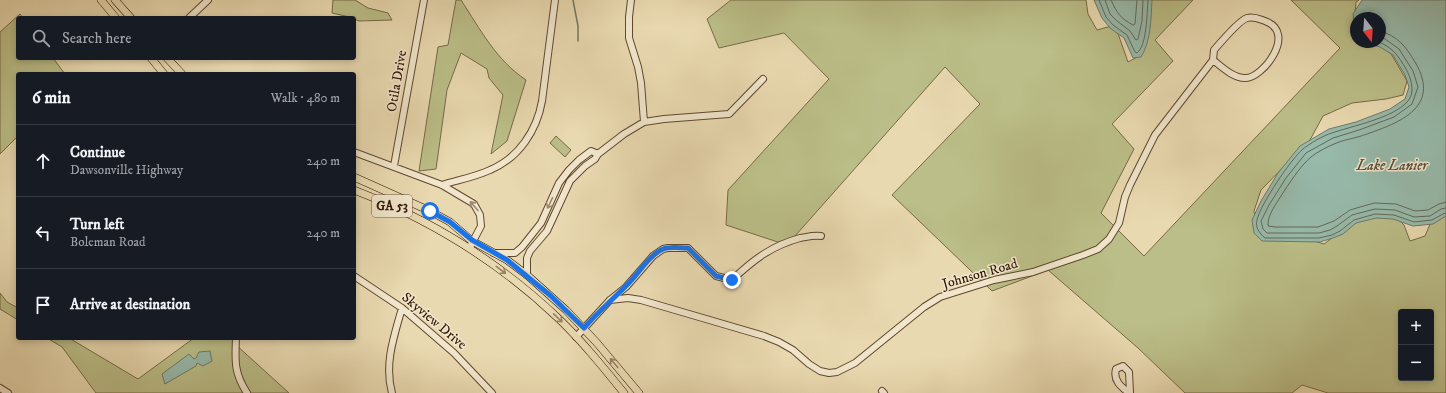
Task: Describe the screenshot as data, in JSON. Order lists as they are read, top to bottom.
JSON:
{
  "streets": {
    "main road": ["GA 53"],
    "street": ["Otila Drive", "Johnson Road", "Skyview Drive"]
  },
  "water": ["Lake Lanier"],
  "north": "bottom",
  "page": {
    "search": "Search here",
    "heading": ["6 min", "Walk · 480 m"],
    "list": [
      ["Continue", "Dawsonville Highway", "240 m"],
      ["Turn left", "Boleman Road", "240 m"],
      "Arrive at destination"
    ],
    "map_buttons": ["+", "−"]
  }
}
